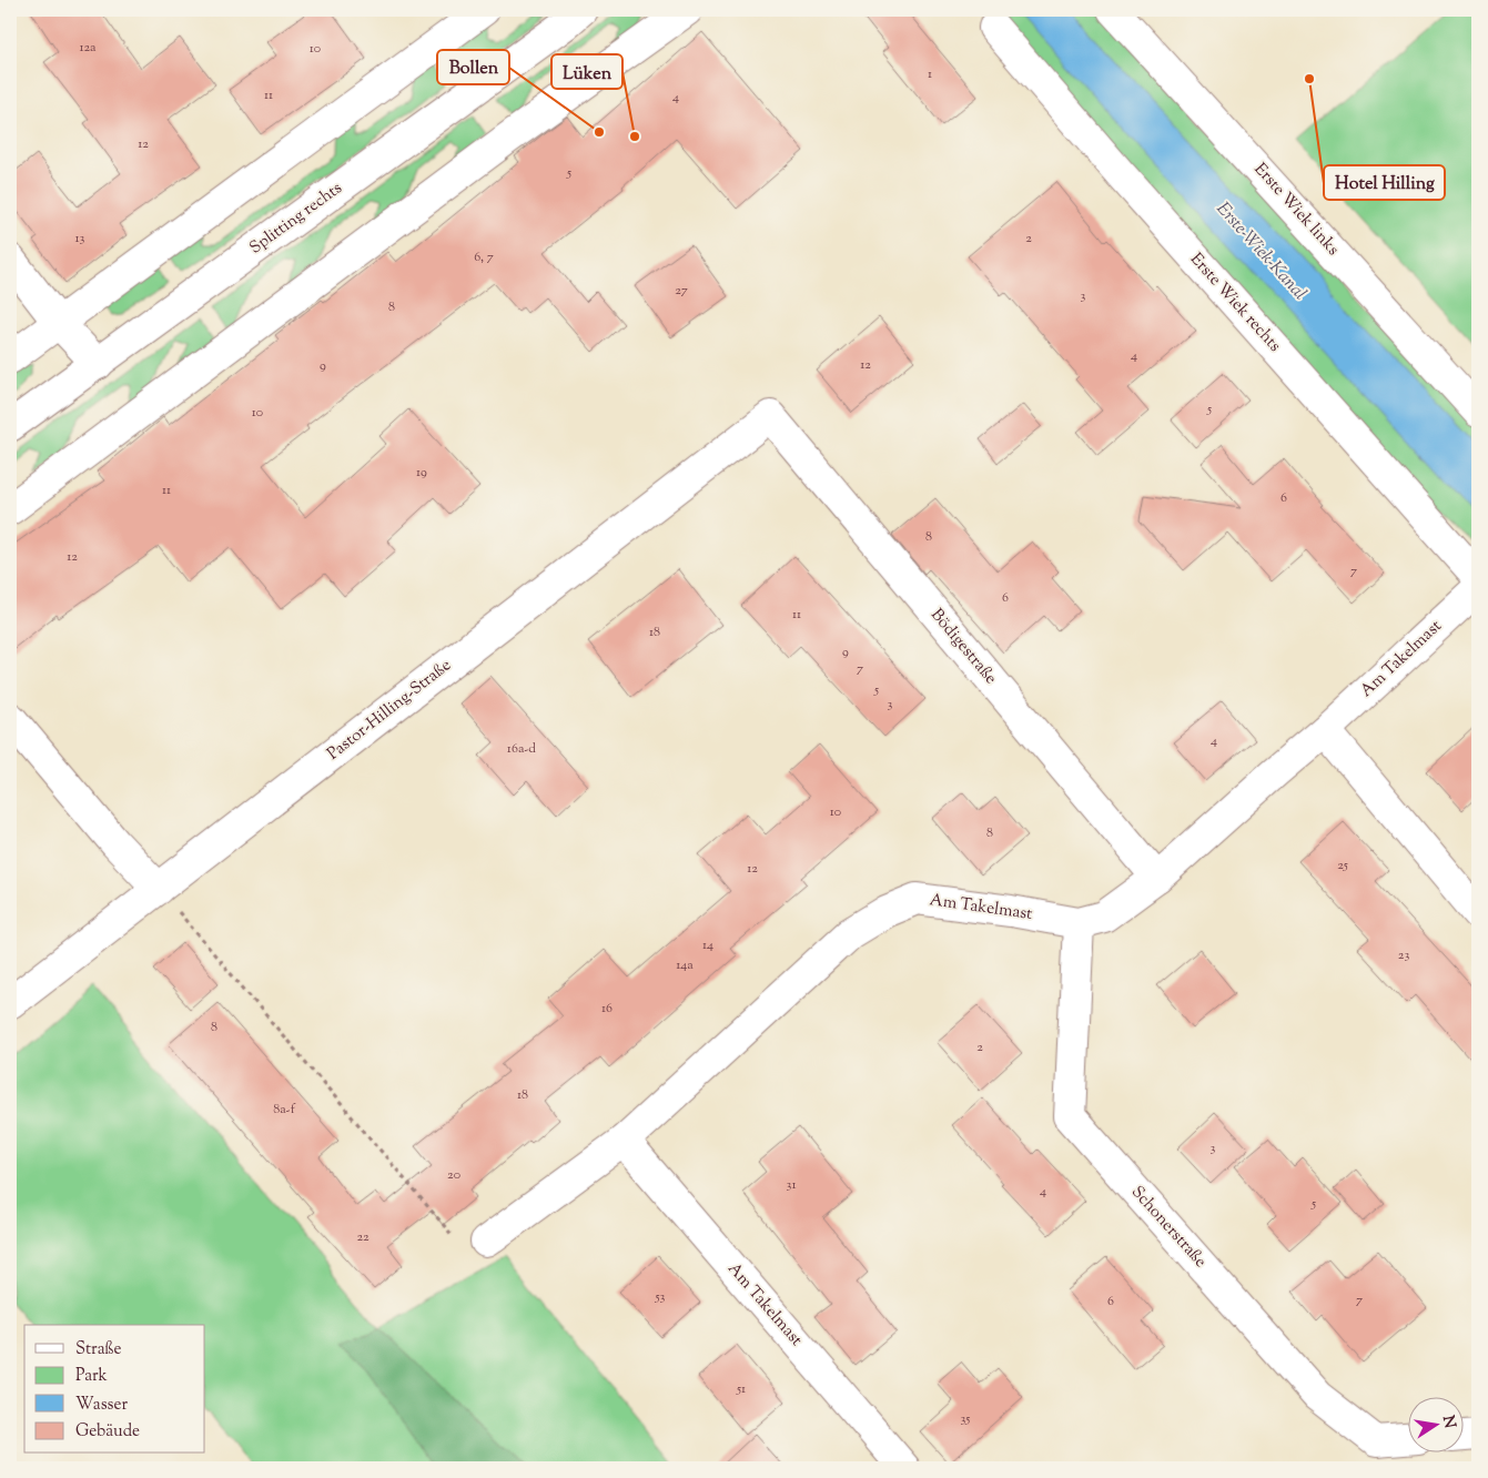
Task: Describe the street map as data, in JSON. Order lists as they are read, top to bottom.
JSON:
{
  "streets": {
    "street": [
      "Erste Wiek links",
      "Splitting rechts",
      "Erste Wiek rechts",
      "Bödigestraße",
      "Am Takelmast",
      "Pastor-Hilling-Straße",
      "Schonerstraße"
    ]
  },
  "crossings": [
    ["Bödigestraße", "Am Takelmast"],
    ["Bödigestraße", "Pastor-Hilling-Straße"],
    ["Am Takelmast", "Schonerstraße"]
  ],
  "water": ["Erste-Wiek-Kanal"],
  "places": ["Hotel Hilling", "Bollen", "Lüken"],
  "house_numbers": [
    "12a",
    "10",
    "1",
    "11",
    "4",
    "12",
    "5",
    "13",
    "2",
    "6, 7",
    "27",
    "3",
    "8",
    "4",
    "12",
    "9",
    "5",
    "10",
    "19",
    "11",
    "6",
    "8",
    "12",
    "7",
    "6",
    "11",
    "18",
    "9",
    "7",
    "5",
    "3",
    "4",
    "16a-d",
    "10",
    "8",
    "25",
    "12",
    "14",
    "23",
    "14a",
    "16",
    "8",
    "2",
    "18",
    "8a-f",
    "3",
    "20",
    "31",
    "4",
    "5",
    "22",
    "53",
    "7",
    "6",
    "51",
    "35"
  ],
  "legend": [
    "Straße",
    "Park",
    "Wasser",
    "Gebäude"
  ],
  "north": "right"
}
